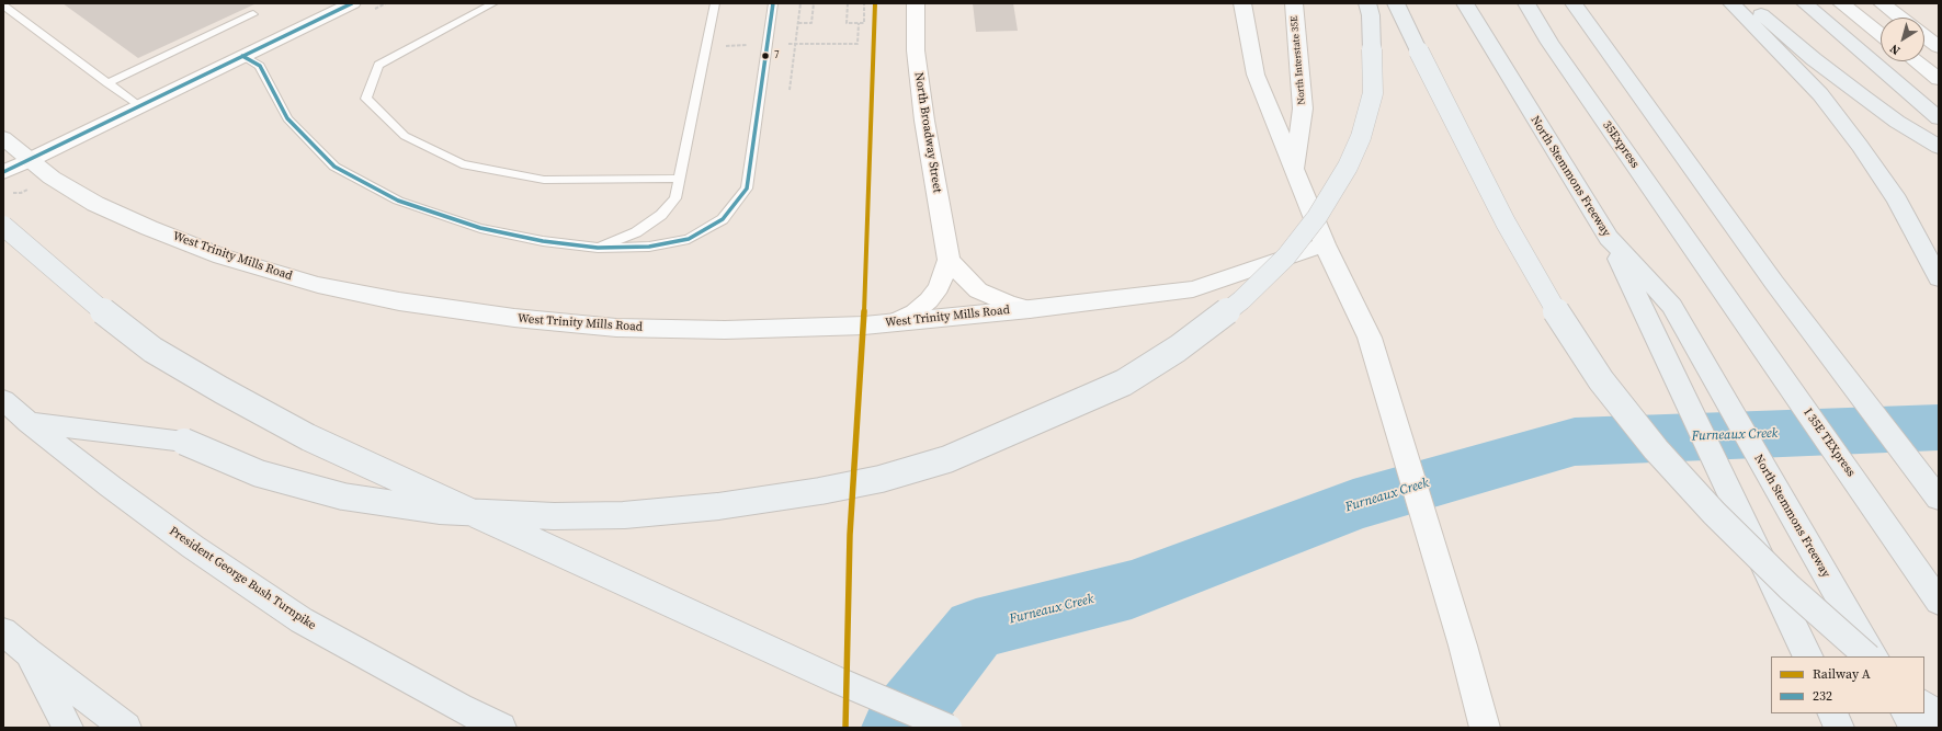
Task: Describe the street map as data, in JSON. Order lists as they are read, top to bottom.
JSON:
{
  "streets": {
    "highway": [
      "35Express",
      "North Stemmons Freeway",
      "I 35E TEXpress",
      "President George Bush Turnpike"
    ],
    "main road": ["North Interstate 35E", "West Trinity Mills Road"],
    "street": ["North Broadway Street"]
  },
  "crossings": [
    ["35Express", "I 35E TEXpress"]
  ],
  "water": ["Furneaux Creek"],
  "places": ["7"],
  "lines": ["rail line A", "transit line 232"],
  "legend": ["Railway A", "232"],
  "north": "bottom left"
}
